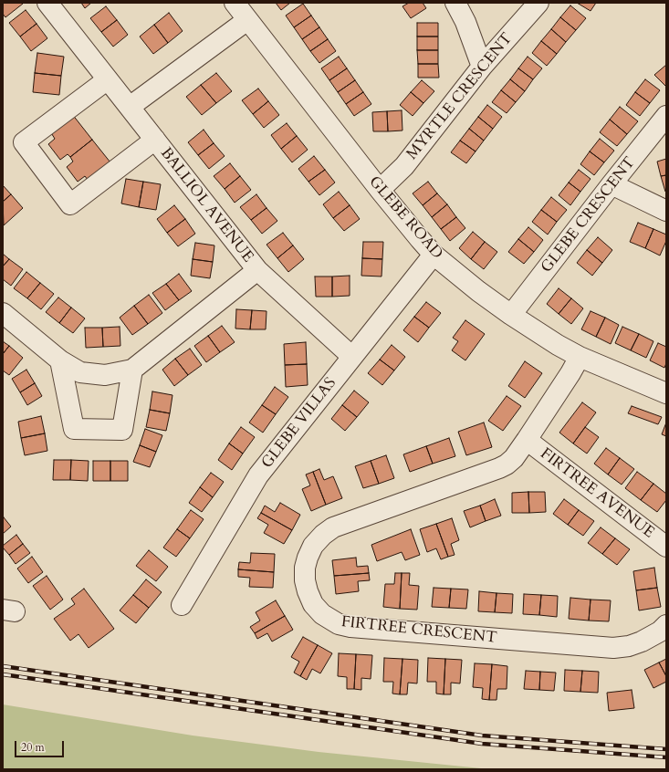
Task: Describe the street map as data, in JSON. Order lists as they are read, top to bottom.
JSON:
{
  "streets": {
    "street": [
      "MYRTLE CRESCENT",
      "BALLIOL AVENUE",
      "GLEBE CRESCENT",
      "GLEBE ROAD",
      "GLEBE VILLAS",
      "FIRTREE AVENUE",
      "FIRTREE CRESCENT"
    ]
  },
  "crossings": [
    ["MYRTLE CRESCENT", "GLEBE ROAD"],
    ["BALLIOL AVENUE", "GLEBE VILLAS"],
    ["GLEBE CRESCENT", "GLEBE ROAD"],
    ["GLEBE ROAD", "GLEBE VILLAS"],
    ["GLEBE ROAD", "FIRTREE CRESCENT"],
    ["FIRTREE AVENUE", "FIRTREE CRESCENT"]
  ],
  "scale_bar": "20 m"
}
